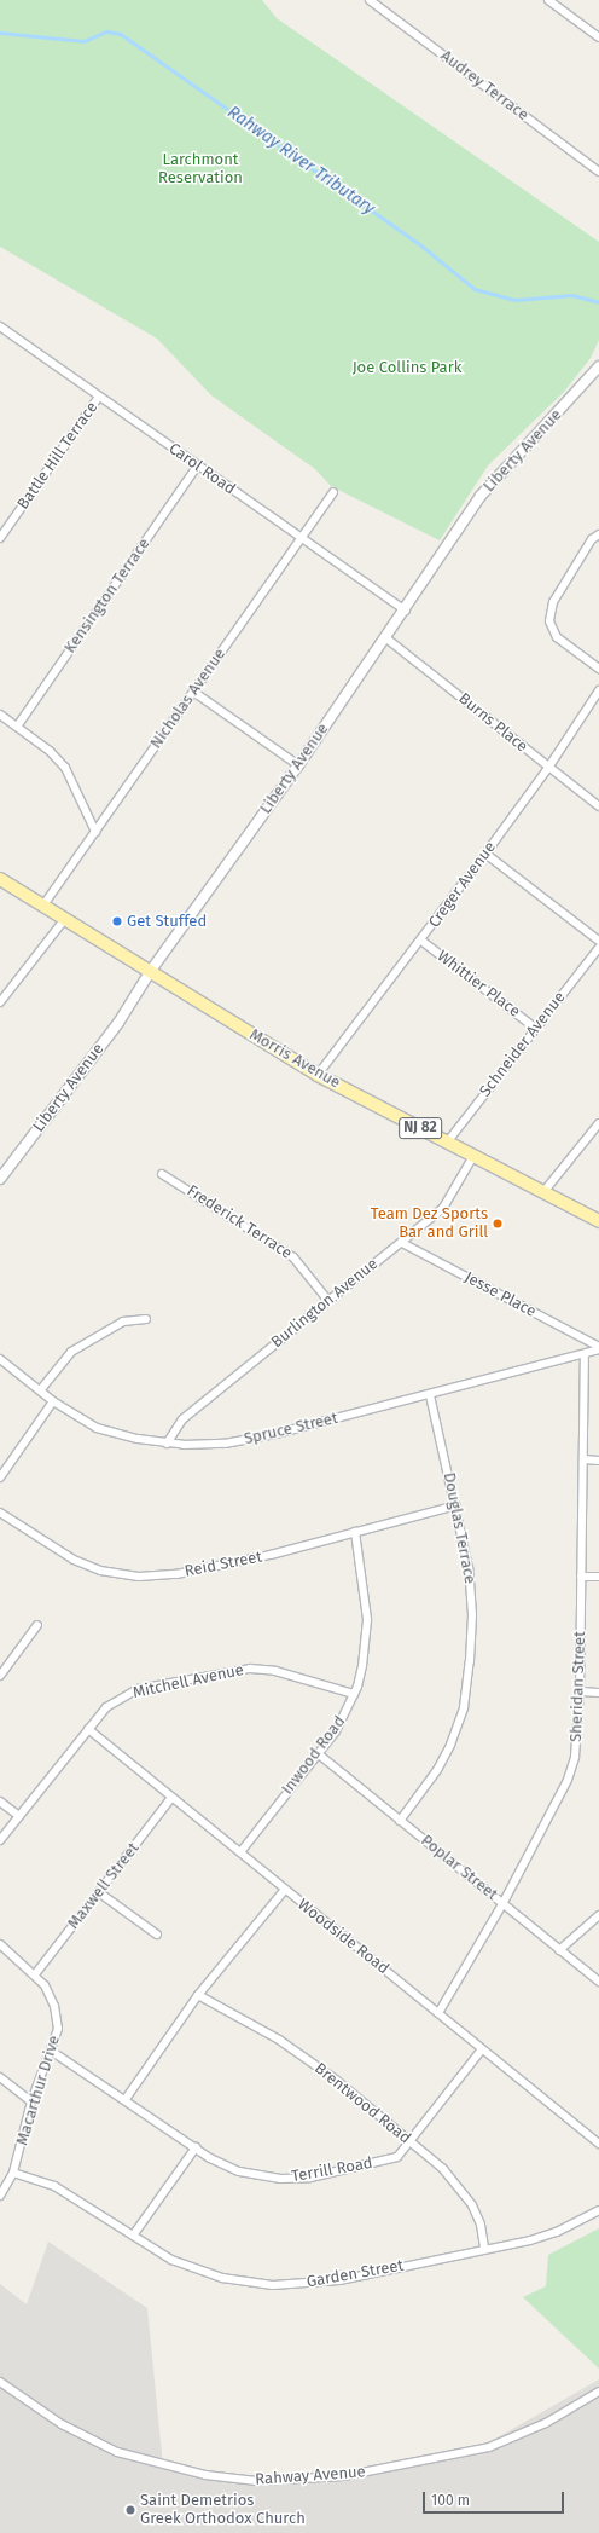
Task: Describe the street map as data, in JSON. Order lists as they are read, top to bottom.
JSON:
{
  "streets": {
    "main road": ["Morris Avenue", "NJ 82"],
    "street": [
      "Audrey Terrace",
      "Liberty Avenue",
      "Battle Hill Terrace",
      "Carol Road",
      "Kensington Terrace",
      "Nicholas Avenue",
      "Burns Place",
      "Creger Avenue",
      "Whittier Place",
      "Schneider Avenue",
      "Frederick Terrace",
      "Jesse Place",
      "Burlington Avenue",
      "Spruce Street",
      "Douglas Terrace",
      "Reid Street",
      "Mitchell Avenue",
      "Sheridan Street",
      "Inwood Road",
      "Poplar Street",
      "Maxwell Street",
      "Woodside Road",
      "Macarthur Drive",
      "Brentwood Road",
      "Terrill Road",
      "Garden Street",
      "Rahway Avenue"
    ]
  },
  "crossings": [
    ["Liberty Avenue", "Carol Road"],
    ["Liberty Avenue", "Burns Place"],
    ["Liberty Avenue", "Morris Avenue"],
    ["Battle Hill Terrace", "Carol Road"],
    ["Carol Road", "Kensington Terrace"],
    ["Carol Road", "Nicholas Avenue"],
    ["Nicholas Avenue", "Morris Avenue"],
    ["Burns Place", "Creger Avenue"],
    ["Creger Avenue", "Whittier Place"],
    ["Creger Avenue", "Morris Avenue"],
    ["Whittier Place", "Schneider Avenue"],
    ["Schneider Avenue", "Morris Avenue"],
    ["Morris Avenue", "Burlington Avenue"],
    ["Frederick Terrace", "Burlington Avenue"],
    ["Jesse Place", "Burlington Avenue"],
    ["Jesse Place", "Spruce Street"],
    ["Burlington Avenue", "Spruce Street"],
    ["Spruce Street", "Douglas Terrace"],
    ["Spruce Street", "Sheridan Street"],
    ["Douglas Terrace", "Reid Street"],
    ["Douglas Terrace", "Poplar Street"],
    ["Reid Street", "Inwood Road"],
    ["Mitchell Avenue", "Inwood Road"],
    ["Mitchell Avenue", "Woodside Road"],
    ["Sheridan Street", "Poplar Street"],
    ["Sheridan Street", "Woodside Road"],
    ["Inwood Road", "Poplar Street"],
    ["Inwood Road", "Woodside Road"],
    ["Maxwell Street", "Woodside Road"],
    ["Maxwell Street", "Macarthur Drive"],
    ["Woodside Road", "Terrill Road"],
    ["Macarthur Drive", "Terrill Road"],
    ["Macarthur Drive", "Garden Street"],
    ["Brentwood Road", "Terrill Road"],
    ["Brentwood Road", "Garden Street"]
  ],
  "water": ["Rahway River Tributary"],
  "parks": ["Larchmont Reservation", "Joe Collins Park"],
  "places": ["Get Stuffed", "Team Dez Sports Bar and Grill", "Saint Demetrios Greek Orthodox Church"],
  "scale_bar": "100 m"
}
